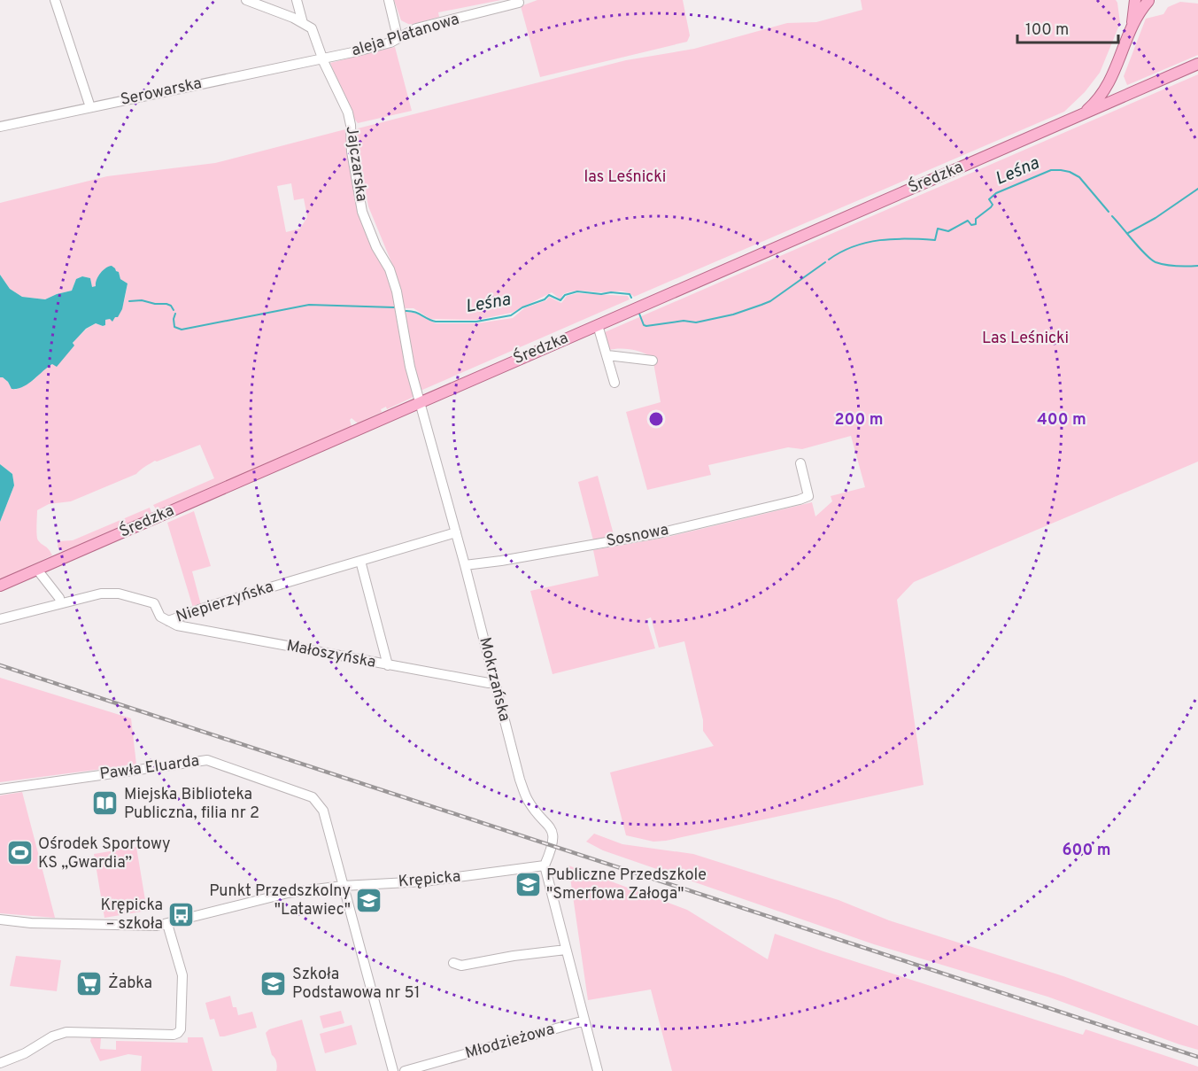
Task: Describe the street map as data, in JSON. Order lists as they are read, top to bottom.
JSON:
{
  "streets": {
    "main road": ["Średzka"],
    "street": [
      "aleja Platanowa",
      "Serowarska",
      "Jajczarska",
      "Sosnowa",
      "Niepierzyńska",
      "Małoszyńska",
      "Mokrzańska",
      "Pawła Eluarda",
      "Krępicka",
      "Młodzieżowa"
    ]
  },
  "crossings": [
    ["aleja Platanowa", "Serowarska"],
    ["aleja Platanowa", "Jajczarska"],
    ["Serowarska", "Jajczarska"],
    ["Jajczarska", "Średzka"],
    ["Jajczarska", "Mokrzańska"],
    ["Średzka", "Mokrzańska"],
    ["Sosnowa", "Mokrzańska"],
    ["Niepierzyńska", "Małoszyńska"],
    ["Niepierzyńska", "Mokrzańska"],
    ["Małoszyńska", "Mokrzańska"],
    ["Mokrzańska", "Krępicka"],
    ["Pawła Eluarda", "Krępicka"]
  ],
  "water": ["Leśna"],
  "parks": ["las Leśnicki", "Las Leśnicki"],
  "places": {
    "library": ["Miejska Biblioteka Publiczna, filia nr 2"],
    "sports": ["Ośrodek Sportowy KS „Gwardia”"],
    "school or university": ["Publiczne Przedszkole \"Smerfowa Załoga\"", "Punkt Przedszkolny \"Latawiec\"", "Szkoła Podstawowa nr 51"],
    "bus stop": ["Krępicka – szkoła"],
    "supermarket": ["Żabka"]
  },
  "scale_bar": "100 m",
  "rings": ["200 m", "400 m", "600 m"]
}
